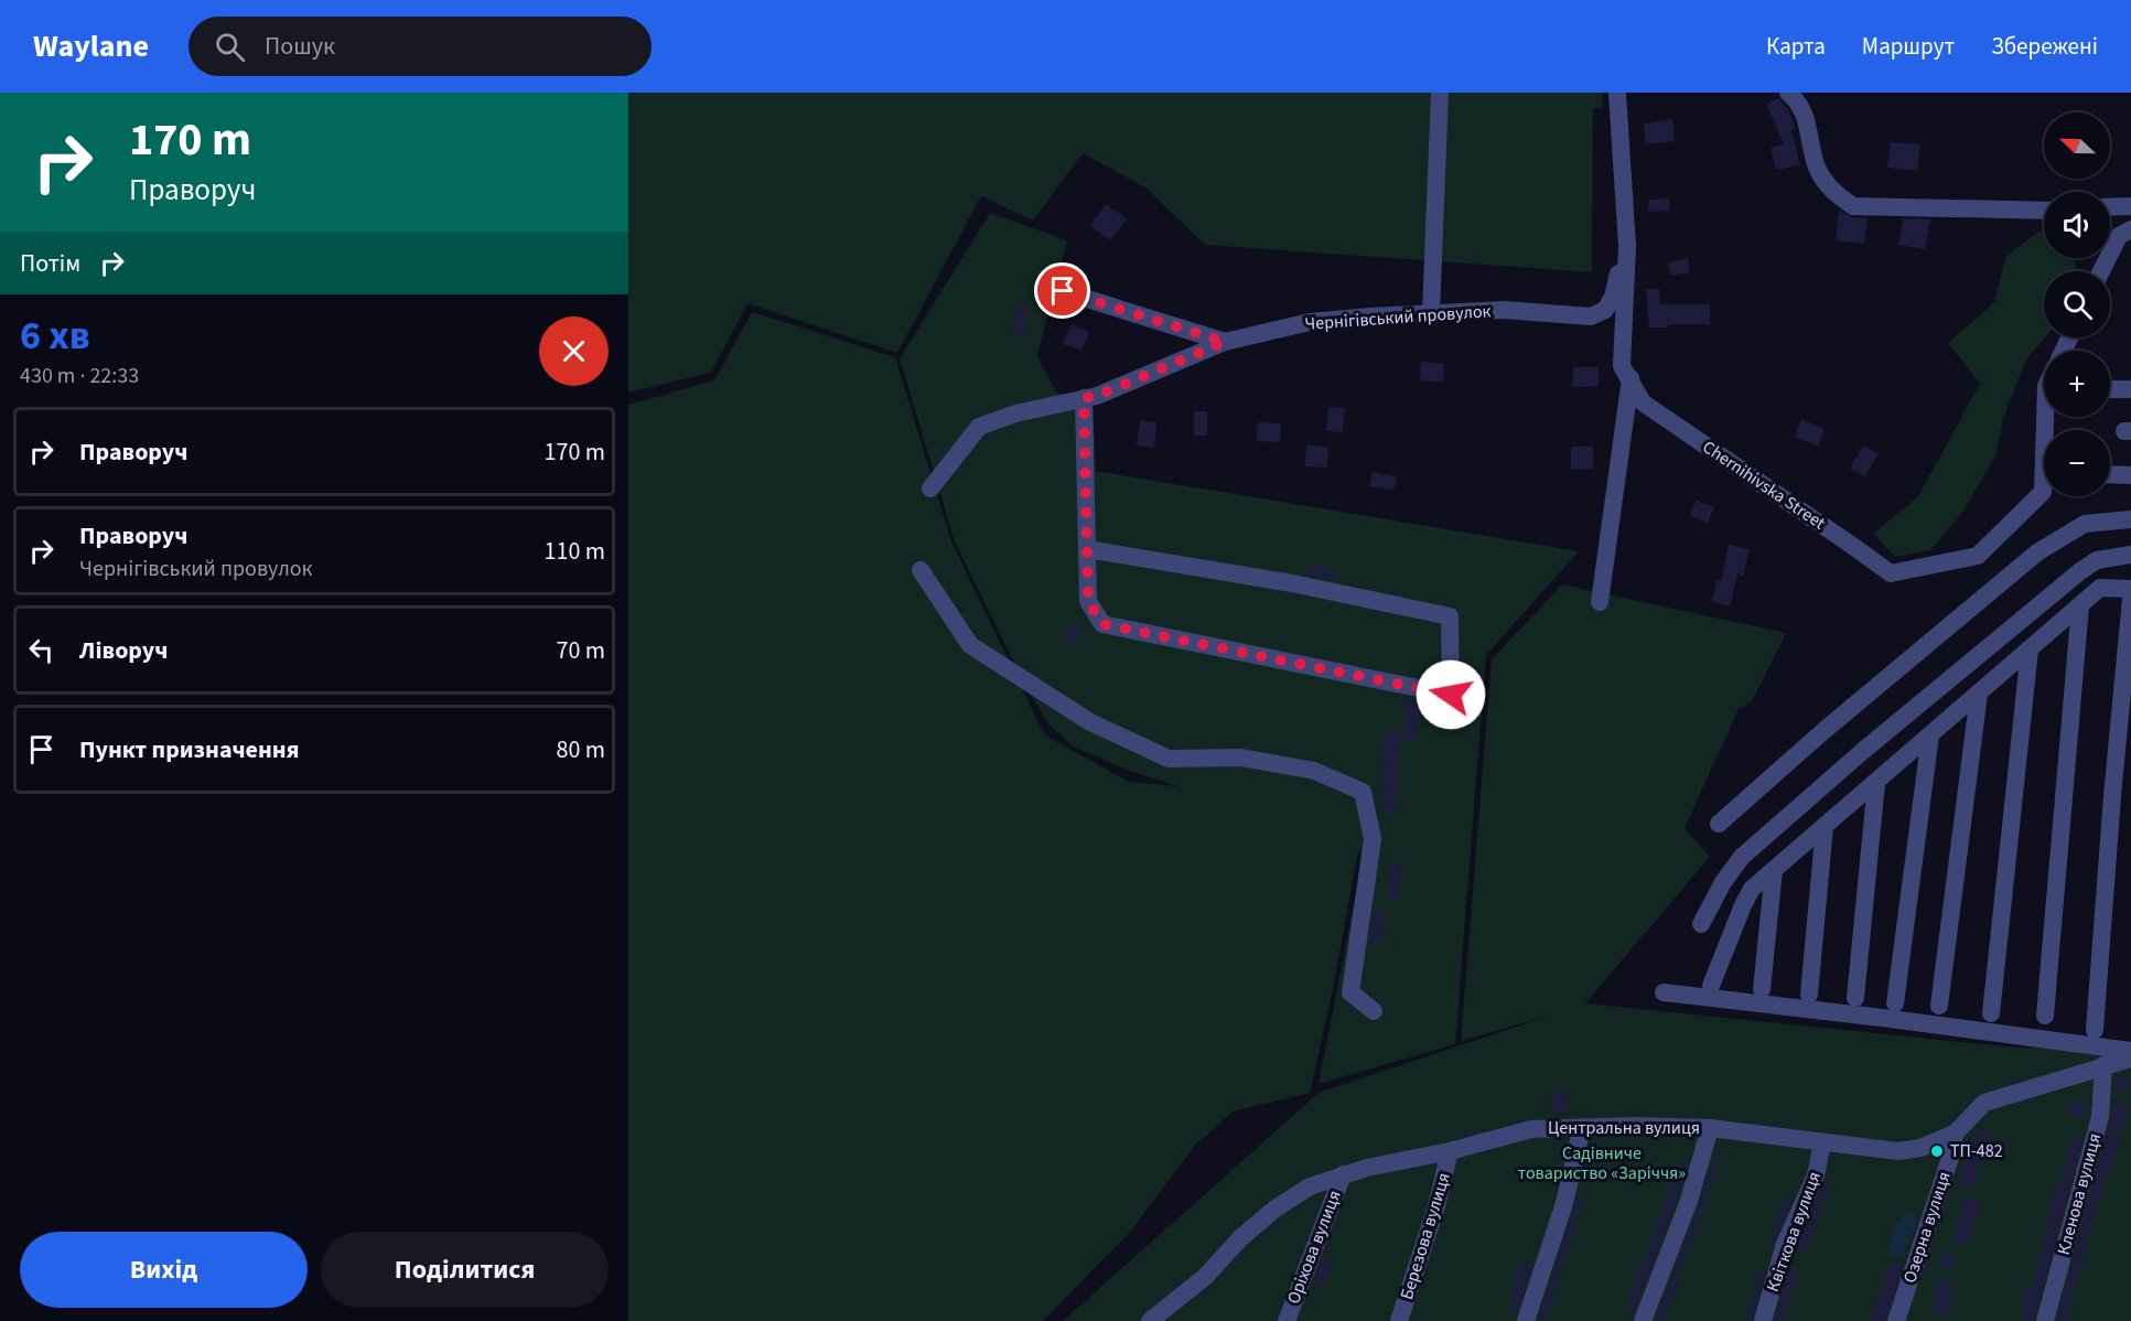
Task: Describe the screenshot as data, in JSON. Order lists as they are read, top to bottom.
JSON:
{
  "streets": {
    "street": [
      "Чернігівський провулок",
      "Chernihivska Street",
      "Центральна вулиця",
      "Кленова вулиця",
      "Озерна вулиця",
      "Квіткова вулиця",
      "Березова вулиця",
      "Оріхова вулиця"
    ]
  },
  "crossings": [
    ["Чернігівський провулок", "Chernihivska Street"],
    ["Центральна вулиця", "Кленова вулиця"],
    ["Центральна вулиця", "Озерна вулиця"],
    ["Центральна вулиця", "Квіткова вулиця"],
    ["Центральна вулиця", "Березова вулиця"],
    ["Центральна вулиця", "Оріхова вулиця"]
  ],
  "parks": ["Садівниче товариство «Заріччя»"],
  "places": ["ТП-482"],
  "north": "left",
  "page": {
    "header": "Waylane",
    "search": "Пошук",
    "nav": ["Карта", "Маршрут", "Збережені"],
    "turn": ["170 m", "Праворуч"],
    "map_buttons": ["+", "−"],
    "then": "Потім",
    "heading": ["6 хв", "430 m · 22:33"],
    "list": [
      {
        "name": "Праворуч",
        "value": "170 m"
      },
      {
        "name": "Праворуч",
        "note": "Чернігівський провулок",
        "value": "110 m"
      },
      {
        "name": "Ліворуч",
        "value": "70 m"
      },
      {
        "name": "Пункт призначення",
        "value": "80 m"
      }
    ],
    "buttons": ["Вихід", "Поділитися"]
  }
}
